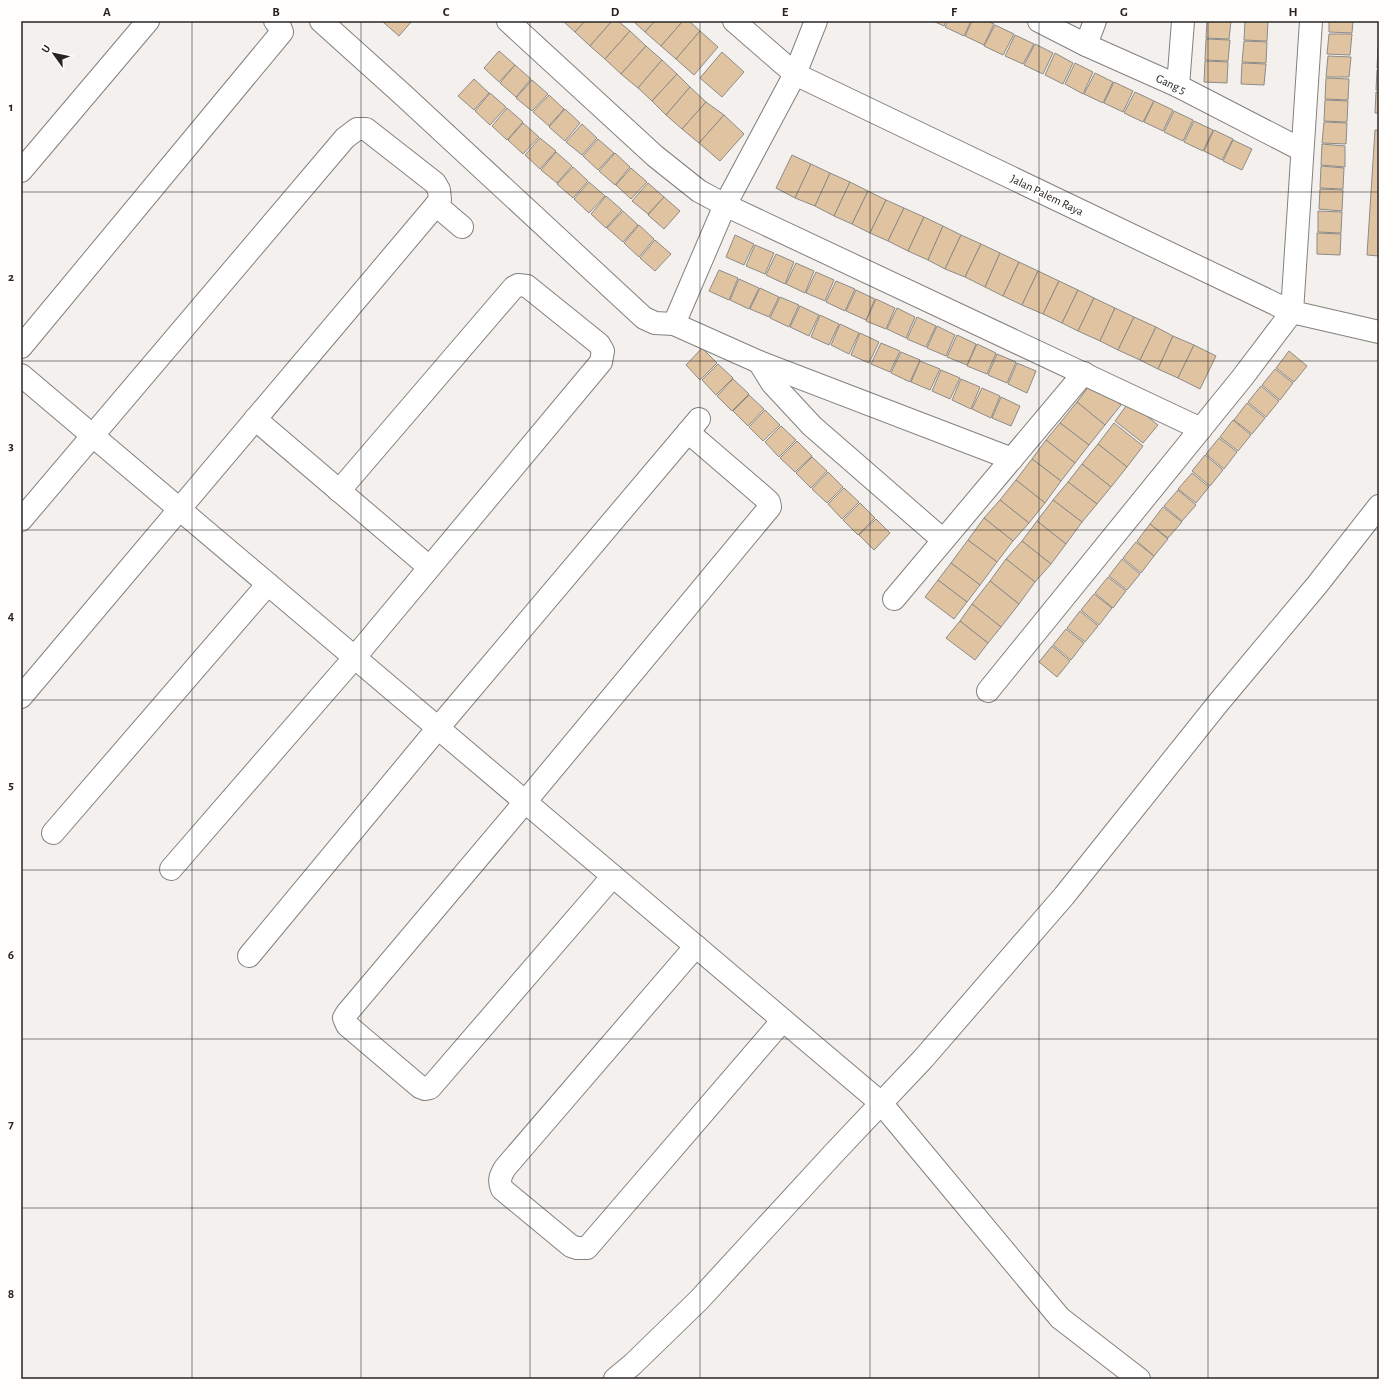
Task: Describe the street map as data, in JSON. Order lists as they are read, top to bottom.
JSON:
{
  "streets": {
    "street": ["Gang 5", "Jalan Palem Raya"]
  },
  "north": "top left",
  "grid": {
    "columns": [
      "A",
      "B",
      "C",
      "D",
      "E",
      "F",
      "G",
      "H"
    ],
    "rows": [
      "1",
      "2",
      "3",
      "4",
      "5",
      "6",
      "7",
      "8"
    ]
  }
}
